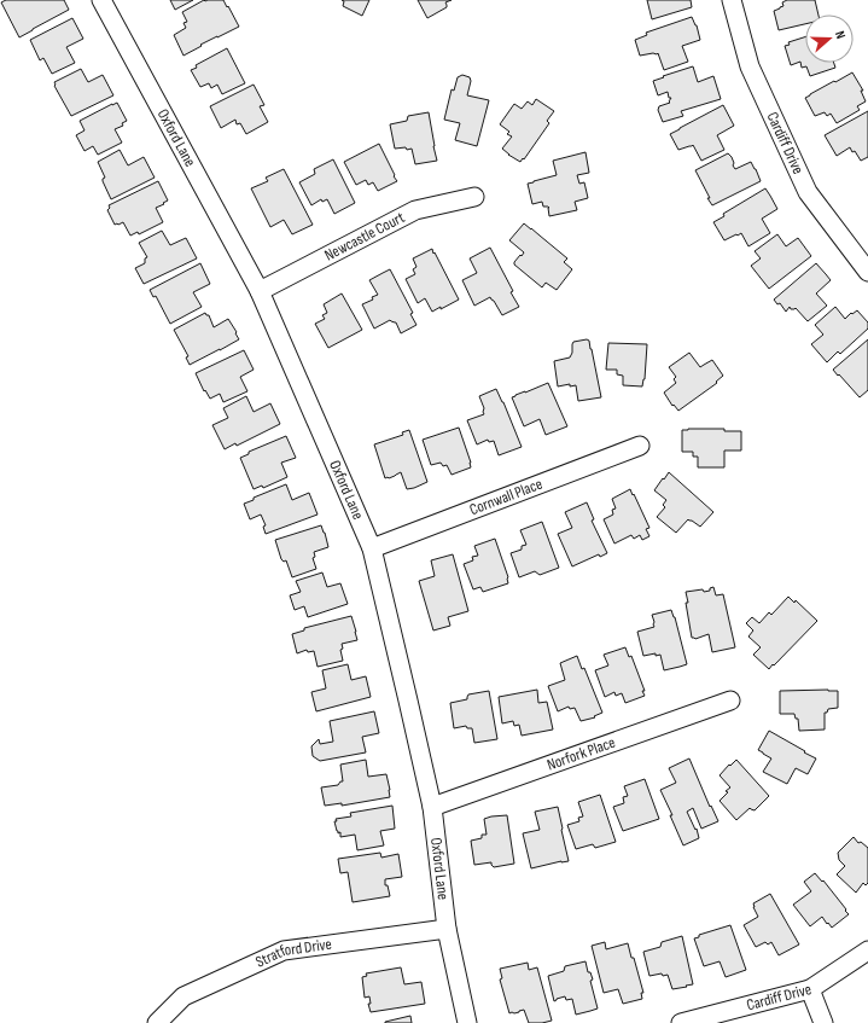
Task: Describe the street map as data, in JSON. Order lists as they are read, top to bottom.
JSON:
{
  "streets": {
    "street": [
      "Oxford Lane",
      "Cardiff Drive",
      "Newcastle Court",
      "Cornwall Place",
      "Norfork Place",
      "Stratford Drive"
    ]
  },
  "crossings": [
    ["Oxford Lane", "Newcastle Court"],
    ["Oxford Lane", "Cornwall Place"],
    ["Oxford Lane", "Norfork Place"],
    ["Oxford Lane", "Stratford Drive"]
  ],
  "north": "right"
}
